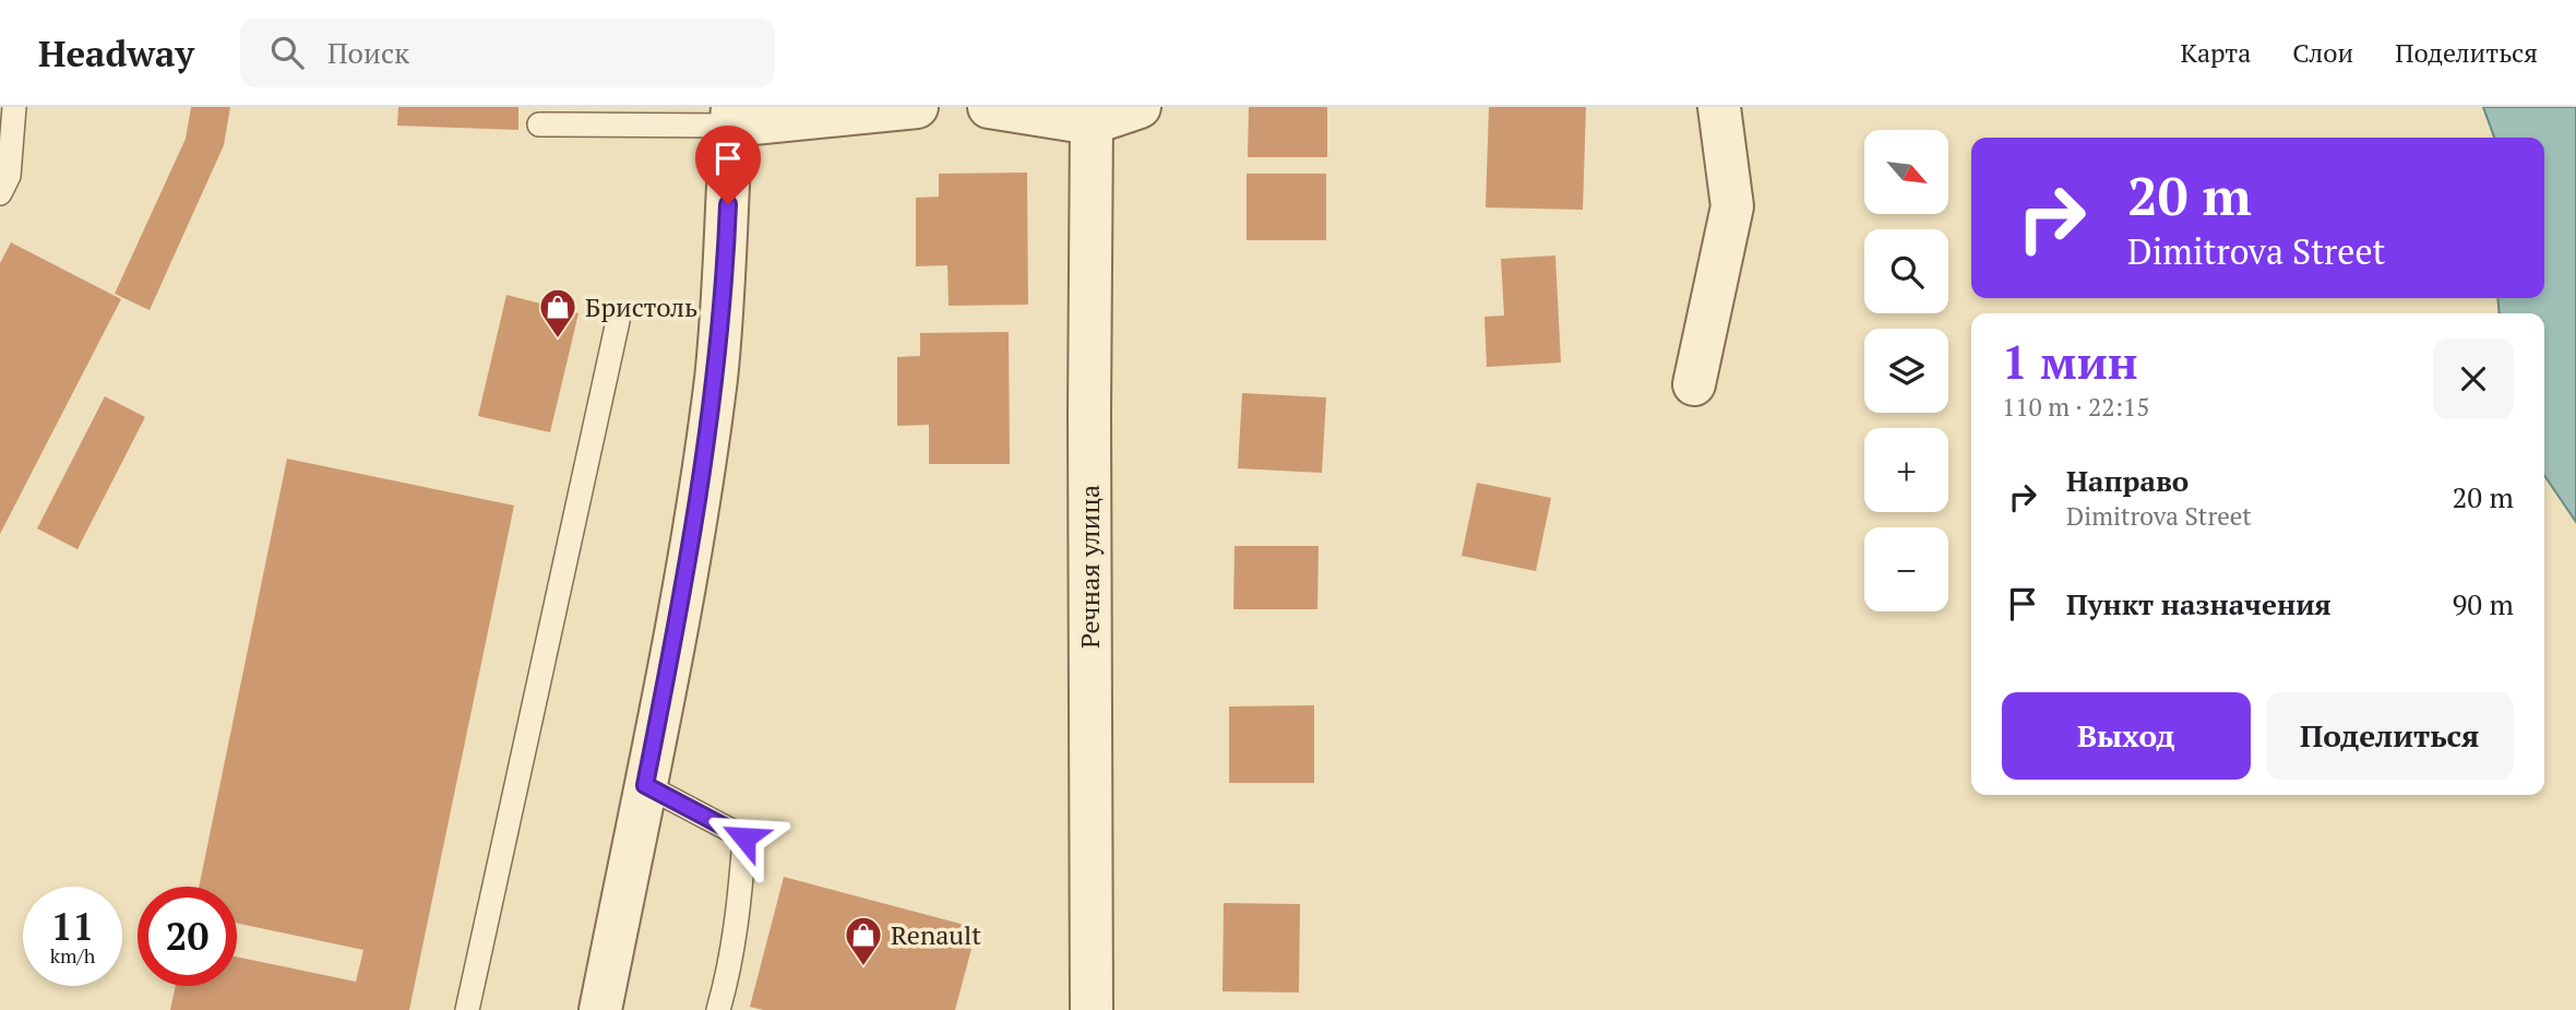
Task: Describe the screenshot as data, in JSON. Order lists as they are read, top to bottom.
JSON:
{
  "streets": {
    "street": ["Речная улица"]
  },
  "places": {
    "shop": ["Бристоль", "Renault"]
  },
  "north": "bottom right",
  "page": {
    "header": "Headway",
    "search": "Поиск",
    "nav": ["Карта", "Слои", "Поделиться"],
    "map_buttons": ["+", "−"],
    "turn": ["20 m", "Dimitrova Street"],
    "heading": ["1 мин", "110 m · 22:15"],
    "list": [
      {
        "name": "Направо",
        "note": "Dimitrova Street",
        "value": "20 m"
      },
      {
        "name": "Пункт назначения",
        "value": "90 m"
      }
    ],
    "buttons": ["Выход", "Поделиться"],
    "speed": "11 km/h",
    "limit": "20"
  }
}
